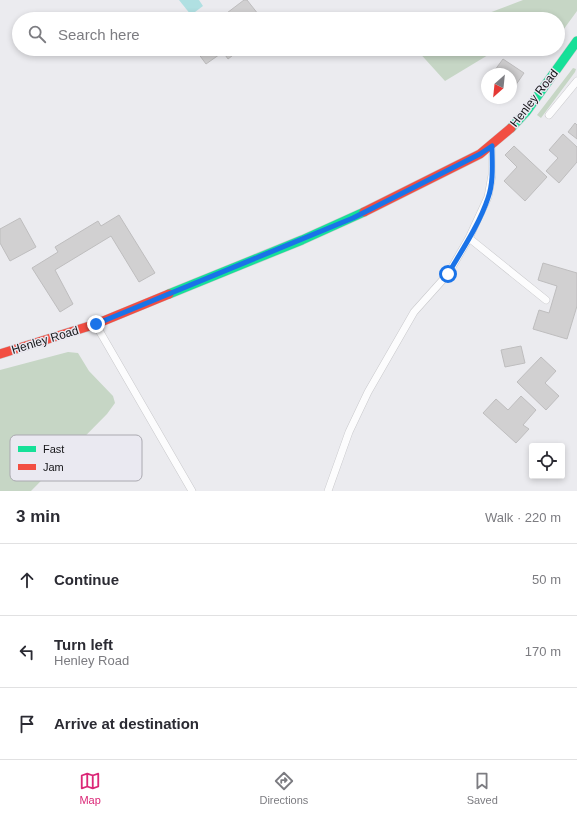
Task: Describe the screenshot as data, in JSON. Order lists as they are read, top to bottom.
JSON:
{
  "streets": {
    "street": ["Henley Road"]
  },
  "legend": ["Fast", "Jam"],
  "north": "bottom left",
  "page": {
    "search": "Search here",
    "heading": ["3 min", "Walk · 220 m"],
    "list": [
      ["Continue", "50 m"],
      ["Turn left", "Henley Road", "170 m"],
      "Arrive at destination"
    ],
    "nav": ["Map", "Directions", "Saved"]
  }
}
